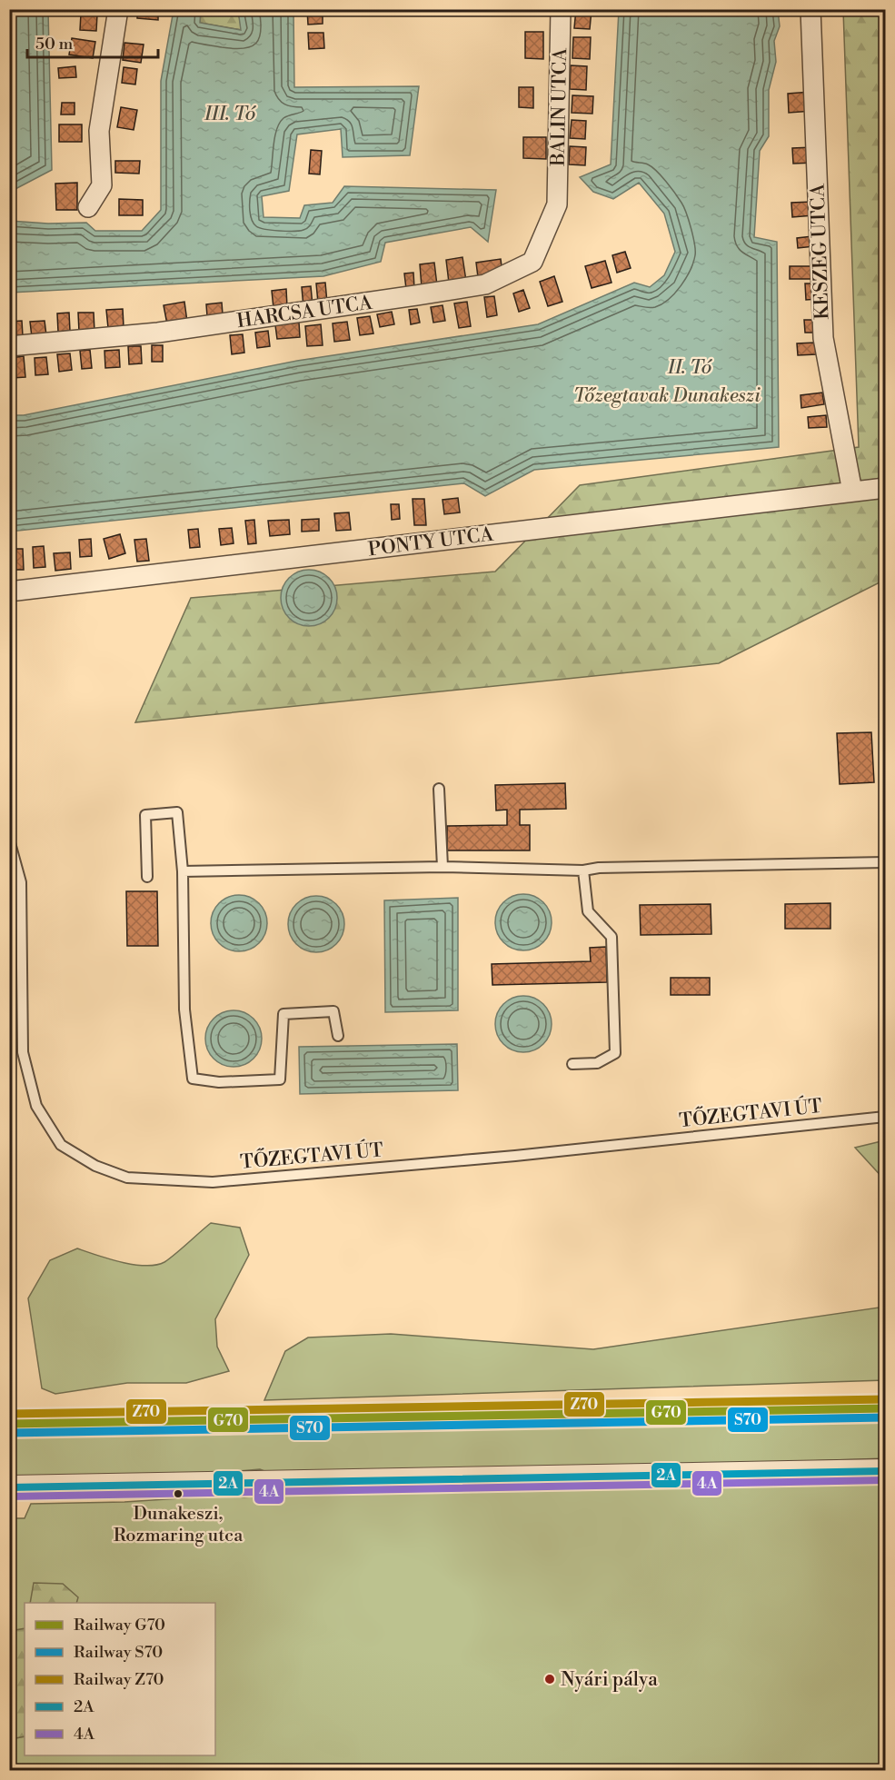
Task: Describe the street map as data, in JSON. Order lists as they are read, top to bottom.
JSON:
{
  "streets": {
    "street": [
      "BALIN UTCA",
      "KESZEG UTCA",
      "HARCSA UTCA",
      "PONTY UTCA"
    ],
    "lane": ["TŐZEGTAVI ÚT"]
  },
  "crossings": [
    ["BALIN UTCA", "HARCSA UTCA"],
    ["KESZEG UTCA", "PONTY UTCA"]
  ],
  "water": ["III. Tó", "II. Tó"],
  "parks": ["Tőzegtavak Dunakeszi"],
  "places": ["Dunakeszi, Rozmaring utca", "Nyári pálya"],
  "lines": [
    "rail line Z70",
    "rail line G70",
    "rail line S70",
    "transit line 2A",
    "transit line 4A"
  ],
  "legend": [
    "Railway G70",
    "Railway S70",
    "Railway Z70",
    "2A",
    "4A"
  ],
  "scale_bar": "50 m"
}
